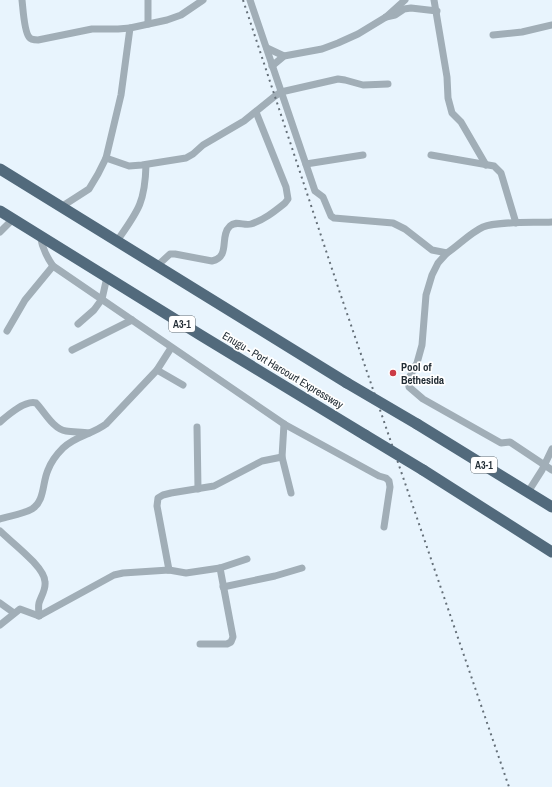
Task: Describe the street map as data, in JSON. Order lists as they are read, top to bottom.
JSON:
{
  "streets": {
    "highway": ["A3-1", "Enugu - Port Harcourt Expressway"]
  },
  "places": ["Pool of Bethesida"]
}
